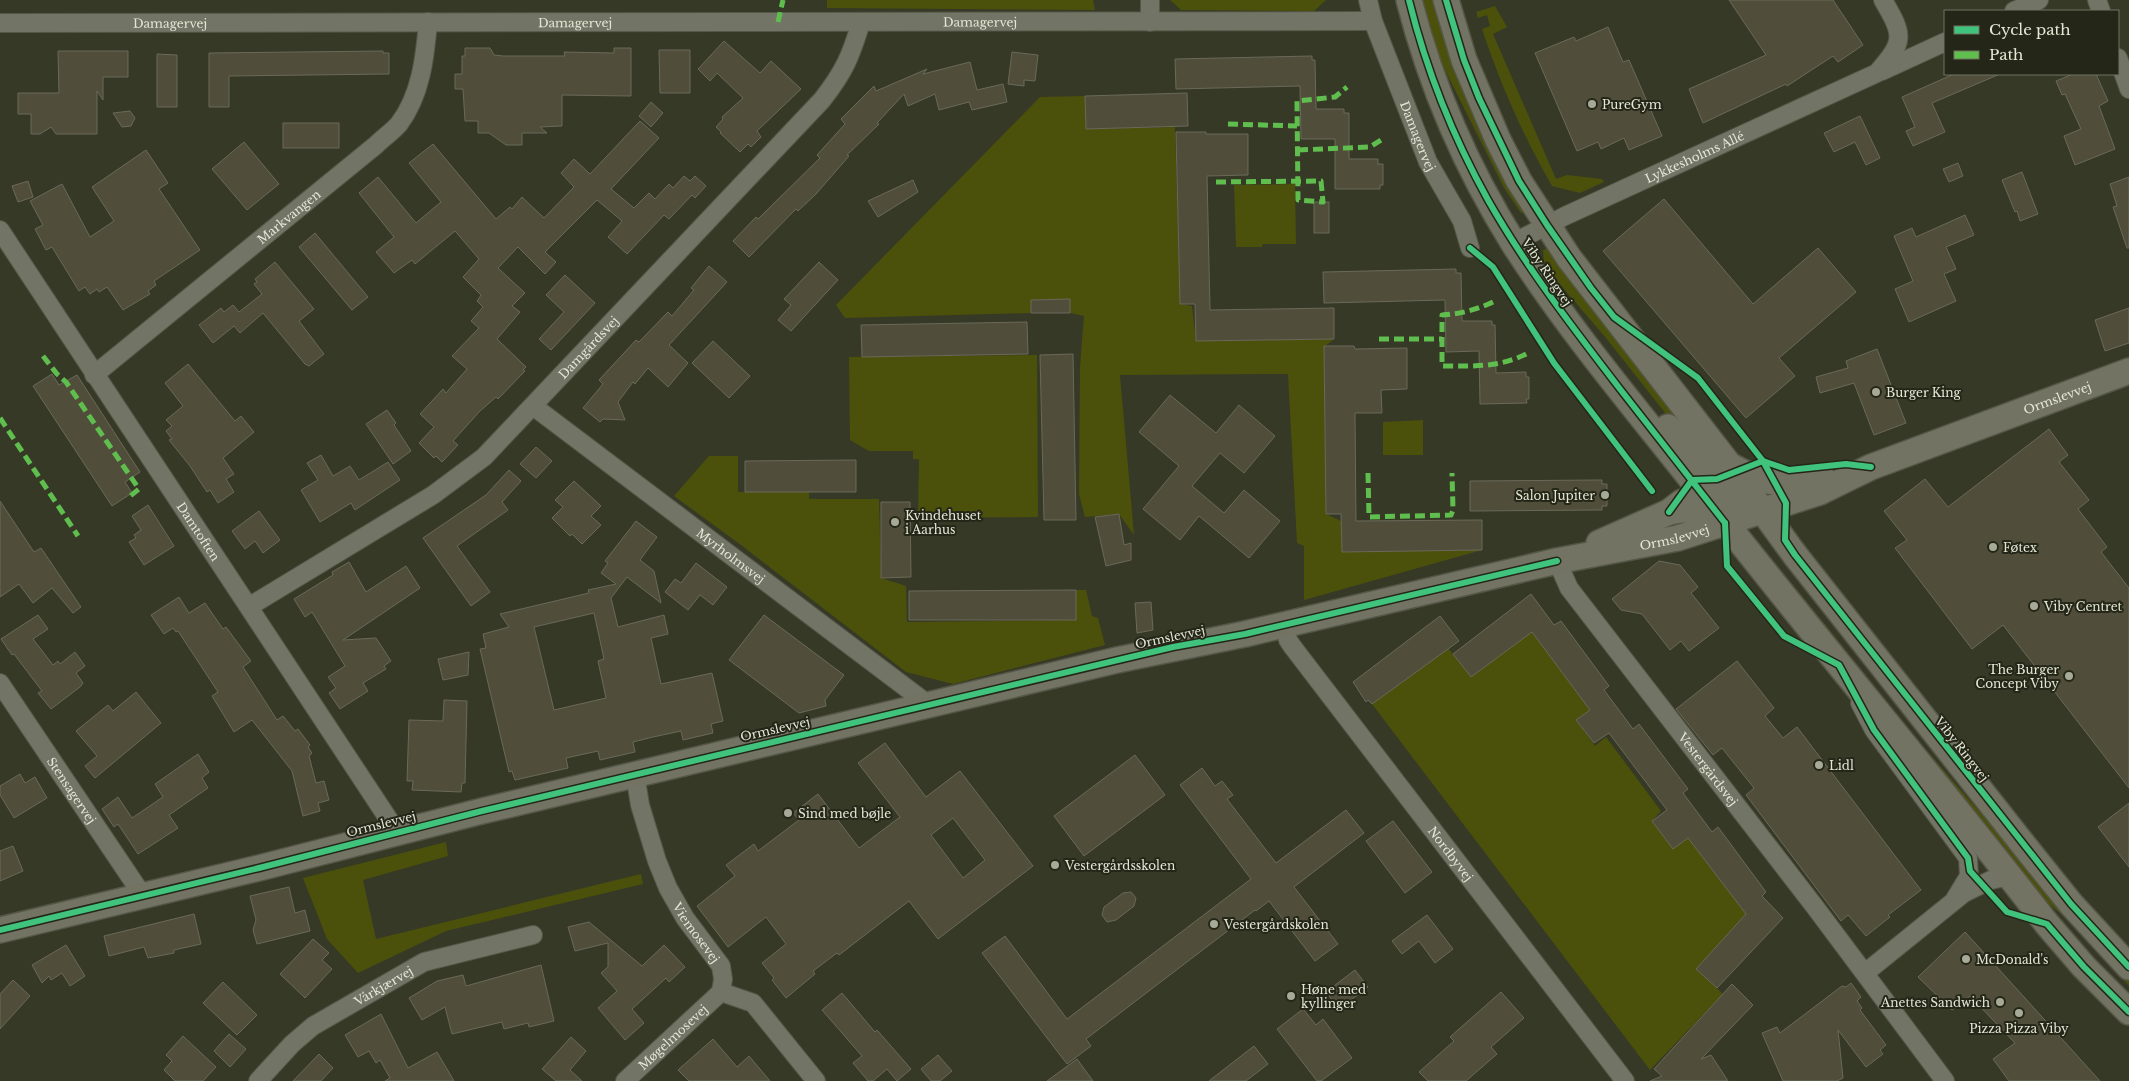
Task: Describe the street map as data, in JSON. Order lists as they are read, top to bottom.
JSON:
{
  "streets": {
    "main road": ["Viby Ringvej", "Ormslevvej"],
    "street": [
      "Damagervej",
      "Lykkesholms Allé",
      "Markvangen",
      "Damgårdsvej",
      "Damtoften",
      "Myrholmsvej",
      "Vestergårdsvej",
      "Stensagervej",
      "Nordbyvej",
      "Viemosevej",
      "Vårkjærvej",
      "Møgelmosevej"
    ]
  },
  "crossings": [
    ["Damagervej", "Markvangen"],
    ["Damagervej", "Damgårdsvej"],
    ["Lykkesholms Allé", "Viby Ringvej"],
    ["Markvangen", "Damtoften"],
    ["Viby Ringvej", "Ormslevvej"],
    ["Damgårdsvej", "Damtoften"],
    ["Damgårdsvej", "Myrholmsvej"],
    ["Ormslevvej", "Damtoften"],
    ["Ormslevvej", "Myrholmsvej"],
    ["Ormslevvej", "Vestergårdsvej"],
    ["Ormslevvej", "Stensagervej"],
    ["Ormslevvej", "Nordbyvej"],
    ["Ormslevvej", "Viemosevej"],
    ["Viemosevej", "Møgelmosevej"]
  ],
  "places": [
    "PureGym",
    "Burger King",
    "Salon Jupiter",
    "Kvindehuset i Aarhus",
    "Føtex",
    "Viby Centret",
    "The Burger Concept Viby",
    "Lidl",
    "Sind med bøjle",
    "Vestergårdsskolen",
    "Vestergårdskolen",
    "McDonald's",
    "Høne med kyllinger",
    "Anettes Sandwich",
    "Pizza Pizza Viby"
  ],
  "legend": ["Cycle path", "Path"]
}
